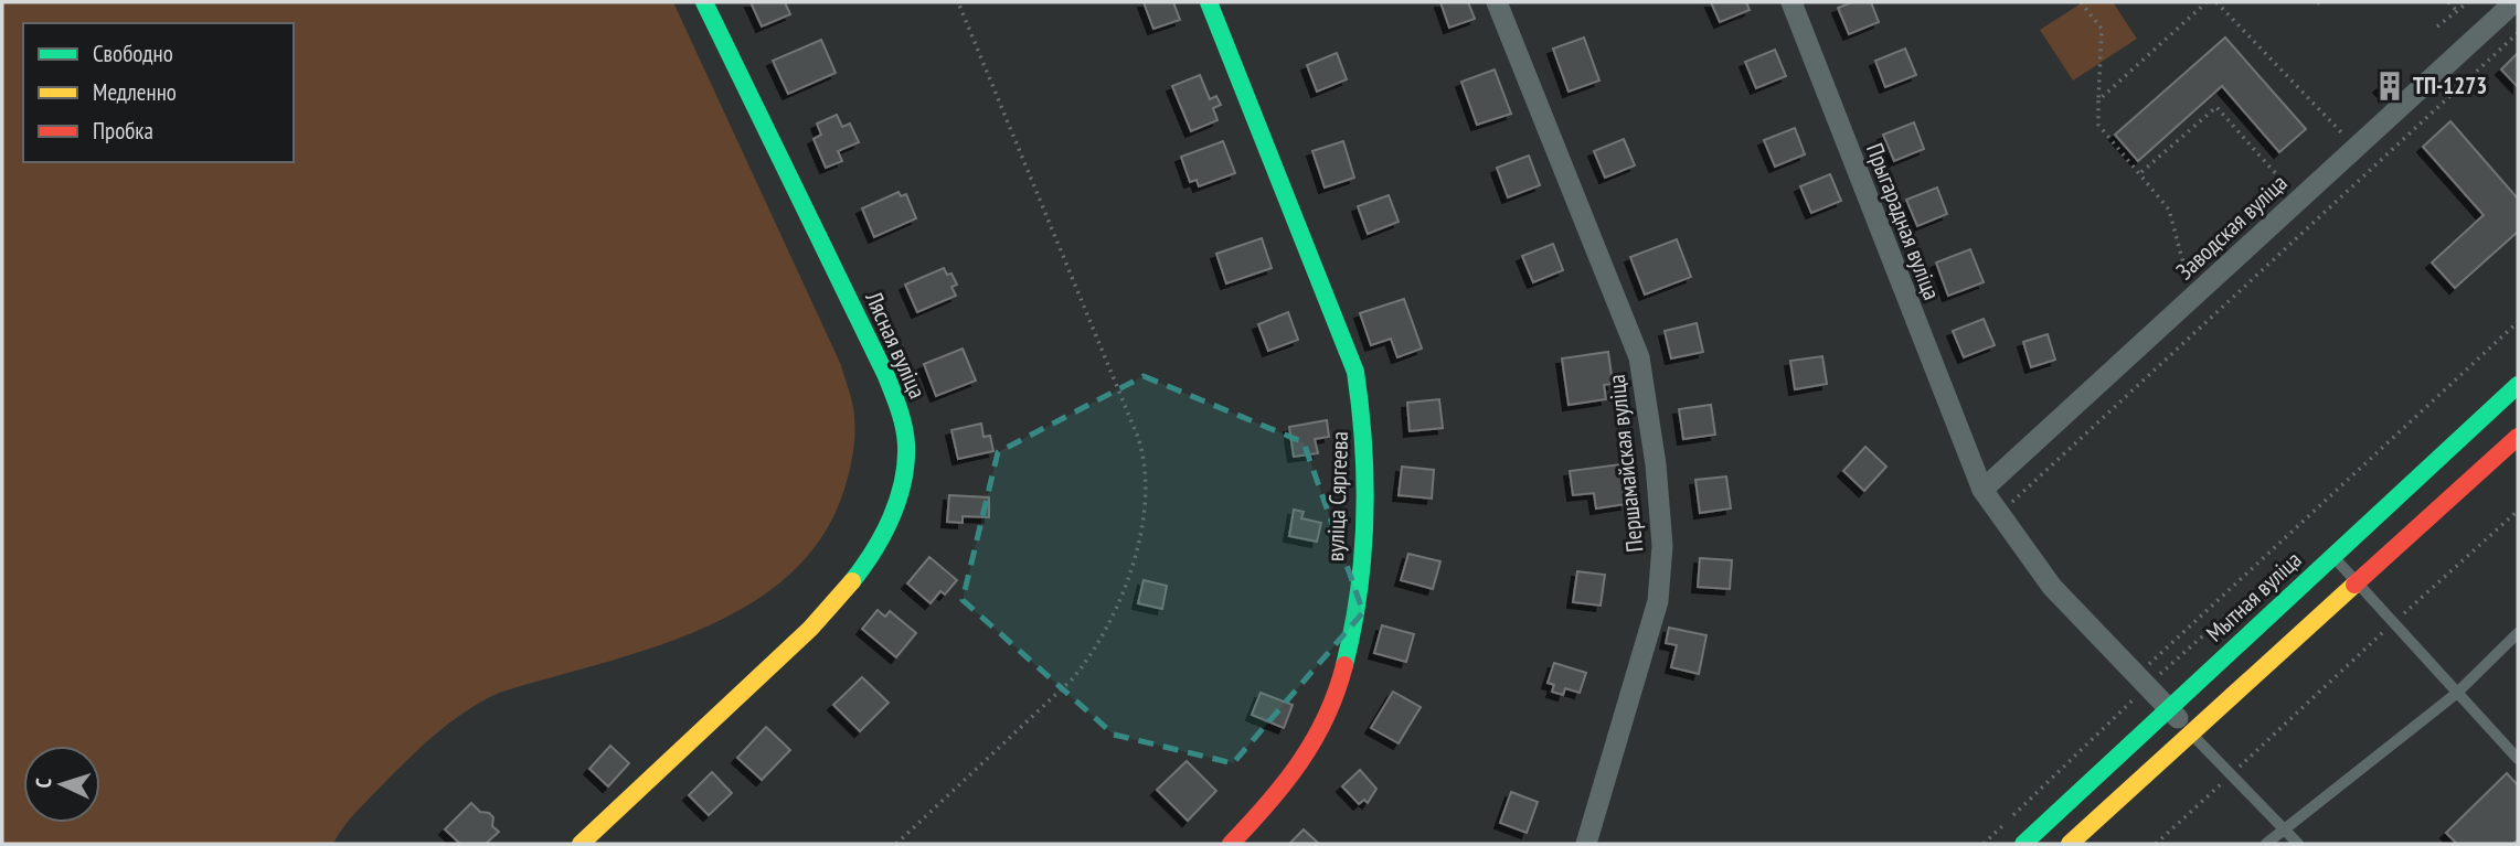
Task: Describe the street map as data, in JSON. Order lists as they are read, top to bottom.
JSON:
{
  "streets": {
    "street": [
      "Прыгарадная вуліца",
      "Заводская вуліца",
      "Лясная вуліца",
      "Першамайская вуліца",
      "вуліца Сяргеева",
      "Мытная вуліца"
    ]
  },
  "crossings": [
    ["Прыгарадная вуліца", "Заводская вуліца"],
    ["Прыгарадная вуліца", "Мытная вуліца"]
  ],
  "places": {
    "building": ["ТП-1273"]
  },
  "legend": ["Свободно", "Медленно", "Пробка"],
  "north": "left"
}
